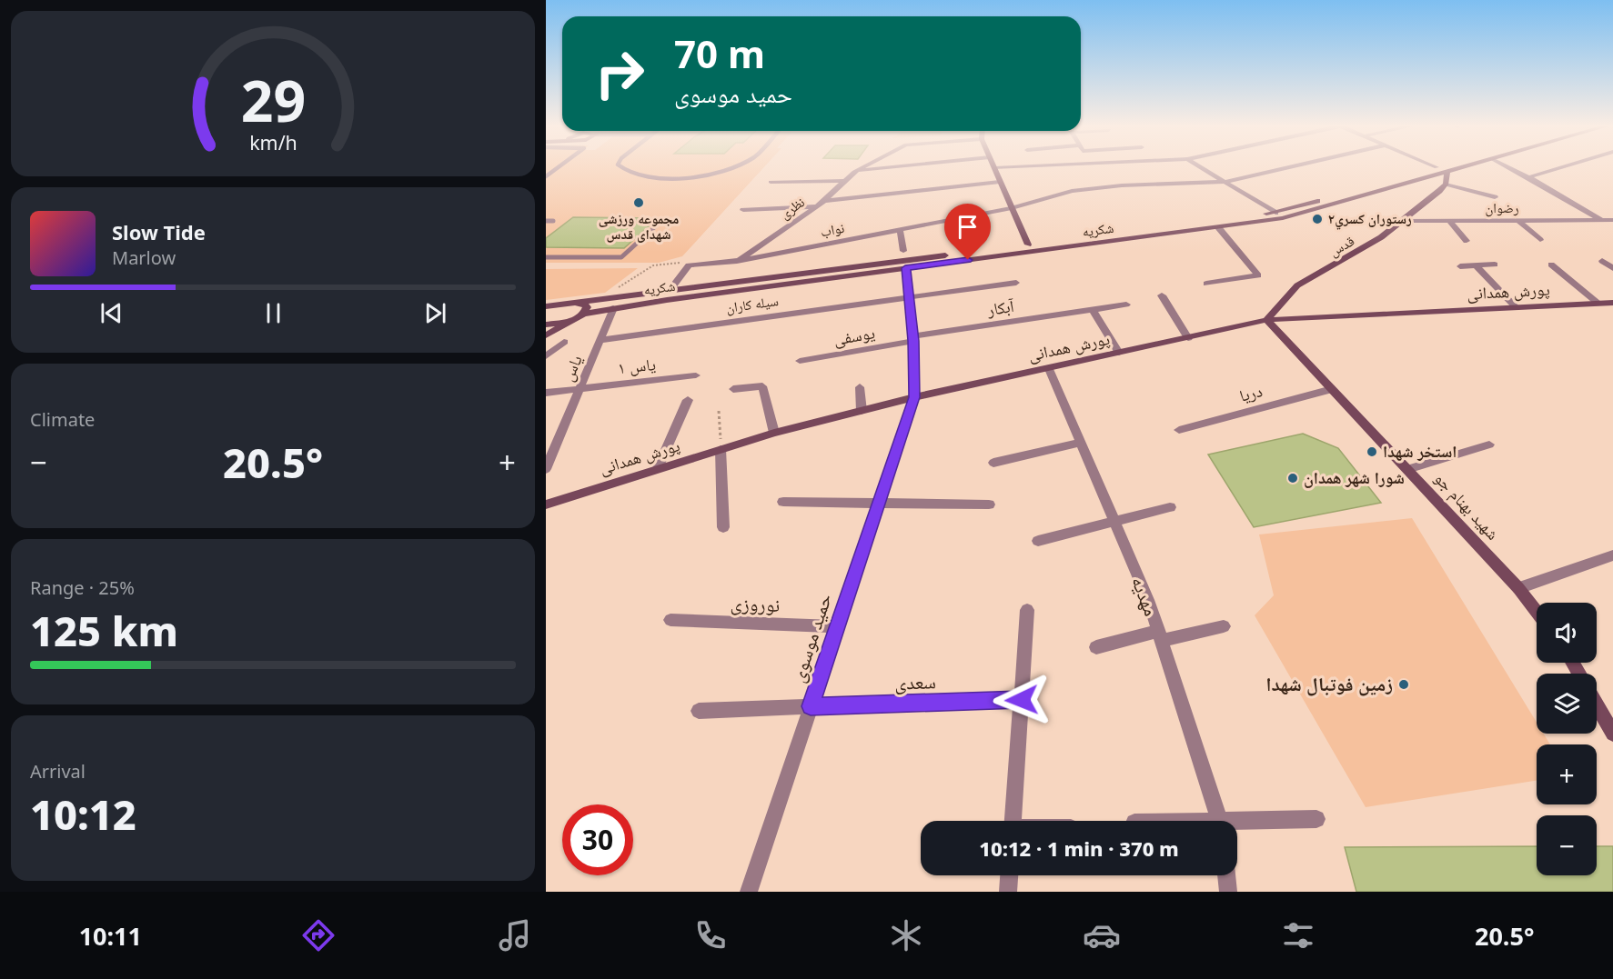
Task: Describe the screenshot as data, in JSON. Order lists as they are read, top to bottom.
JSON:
{
  "streets": {
    "main road": [
      "شکریه",
      "قدس",
      "پورش همدانی",
      "شهید بهنام جو"
    ],
    "street": [
      "نظری",
      "رضوان",
      "نواب",
      "سیله کاران",
      "آبکار",
      "یوسفی",
      "یاس ۱",
      "یاس",
      "دریا",
      "مهدیه",
      "نوروزی",
      "حمید موسوی",
      "سعدی"
    ]
  },
  "crossings": [
    ["نظری", "نواب"],
    ["رضوان", "قدس"],
    ["شکریه", "یاس"],
    ["شکریه", "حمید موسوی"],
    ["قدس", "پورش همدانی"],
    ["قدس", "شهید بهنام جو"],
    ["پورش همدانی", "شهید بهنام جو"],
    ["پورش همدانی", "مهدیه"],
    ["پورش همدانی", "حمید موسوی"],
    ["سیله کاران", "یاس"],
    ["سیله کاران", "حمید موسوی"],
    ["آبکار", "یوسفی"],
    ["آبکار", "حمید موسوی"],
    ["یوسفی", "حمید موسوی"],
    ["یاس ۱", "یاس"],
    ["دریا", "شهید بهنام جو"],
    ["نوروزی", "حمید موسوی"],
    ["حمید موسوی", "سعدی"]
  ],
  "places": [
    "مجموعه ورزشی شهدای قدس",
    "رستوران کسري٢",
    "استخر شهدا",
    "شورا شهر همدان",
    "زمین فوتبال شهدا"
  ],
  "page": {
    "turn": ["70 m", "حمید موسوی"],
    "song": ["Slow Tide", "Marlow"],
    "tile": [
      "Climate",
      ["Range · 25%", "125 km"],
      ["Arrival", "10:12"]
    ],
    "heat": ["−", "20.5°", "+"],
    "map_buttons": ["+", "−"],
    "limit": "30",
    "trip": "10:12 · 1 min · 370 m",
    "tabs": ["10:11", "20.5°"],
    "gauge": ["29", "km/h"]
  }
}
